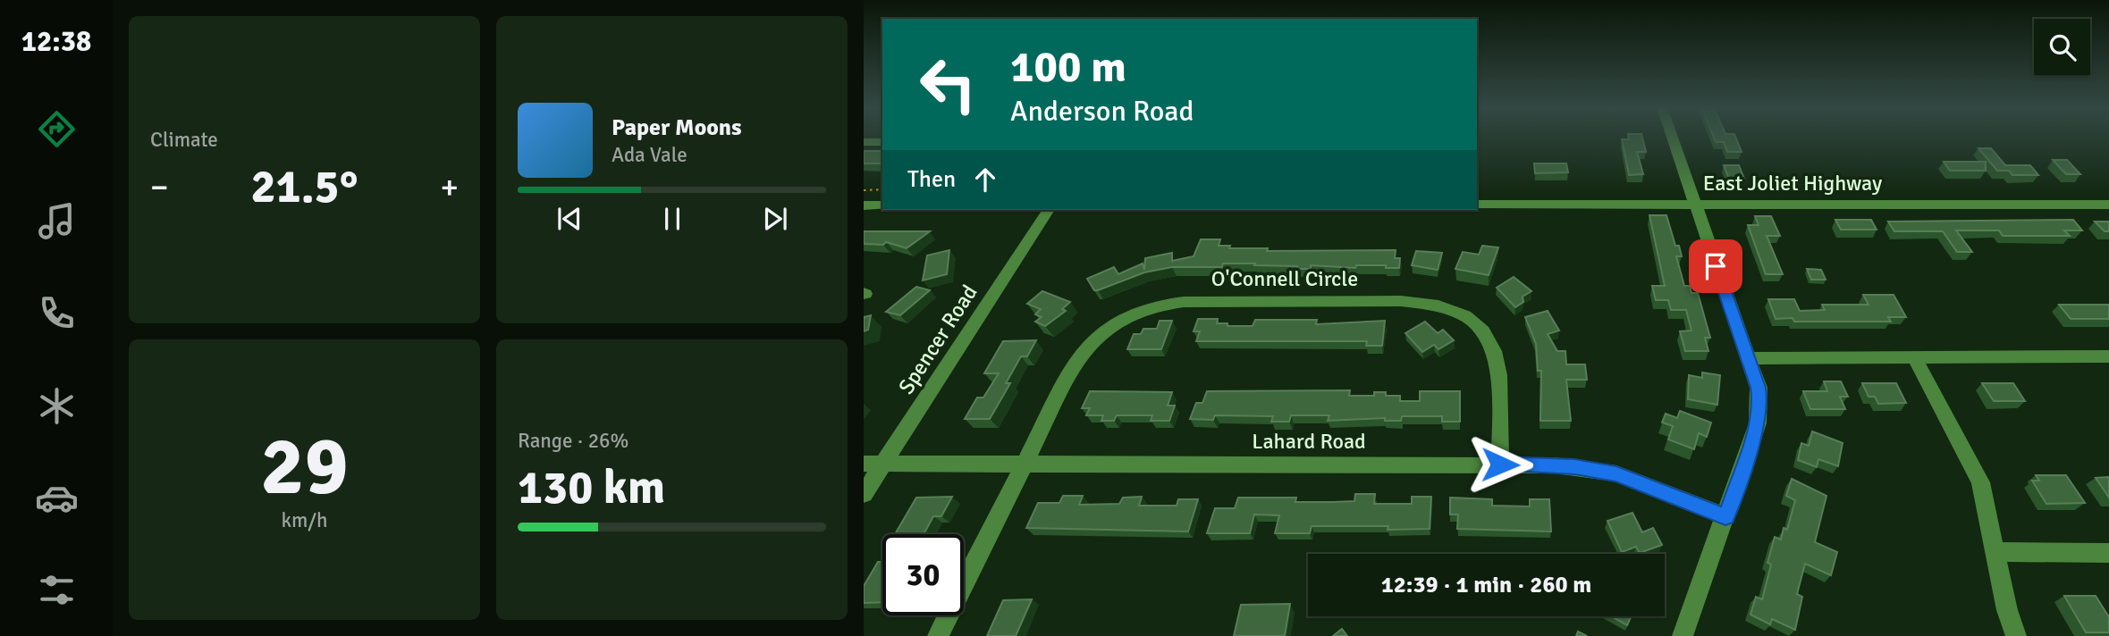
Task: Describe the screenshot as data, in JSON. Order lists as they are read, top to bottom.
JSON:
{
  "streets": {
    "street": [
      "East Joliet Highway",
      "O'Connell Circle",
      "Spencer Road",
      "Lahard Road"
    ]
  },
  "crossings": [
    ["O'Connell Circle", "Lahard Road"],
    ["Spencer Road", "Lahard Road"]
  ],
  "page": {
    "tabs": "12:38",
    "tile": [
      "Climate",
      ["29", "km/h"],
      ["Range · 26%", "130 km"]
    ],
    "turn": ["100 m", "Anderson Road"],
    "song": ["Paper Moons", "Ada Vale"],
    "then": "Then",
    "heat": ["−", "21.5°", "+"],
    "limit": "30",
    "trip": "12:39 · 1 min · 260 m"
  }
}
